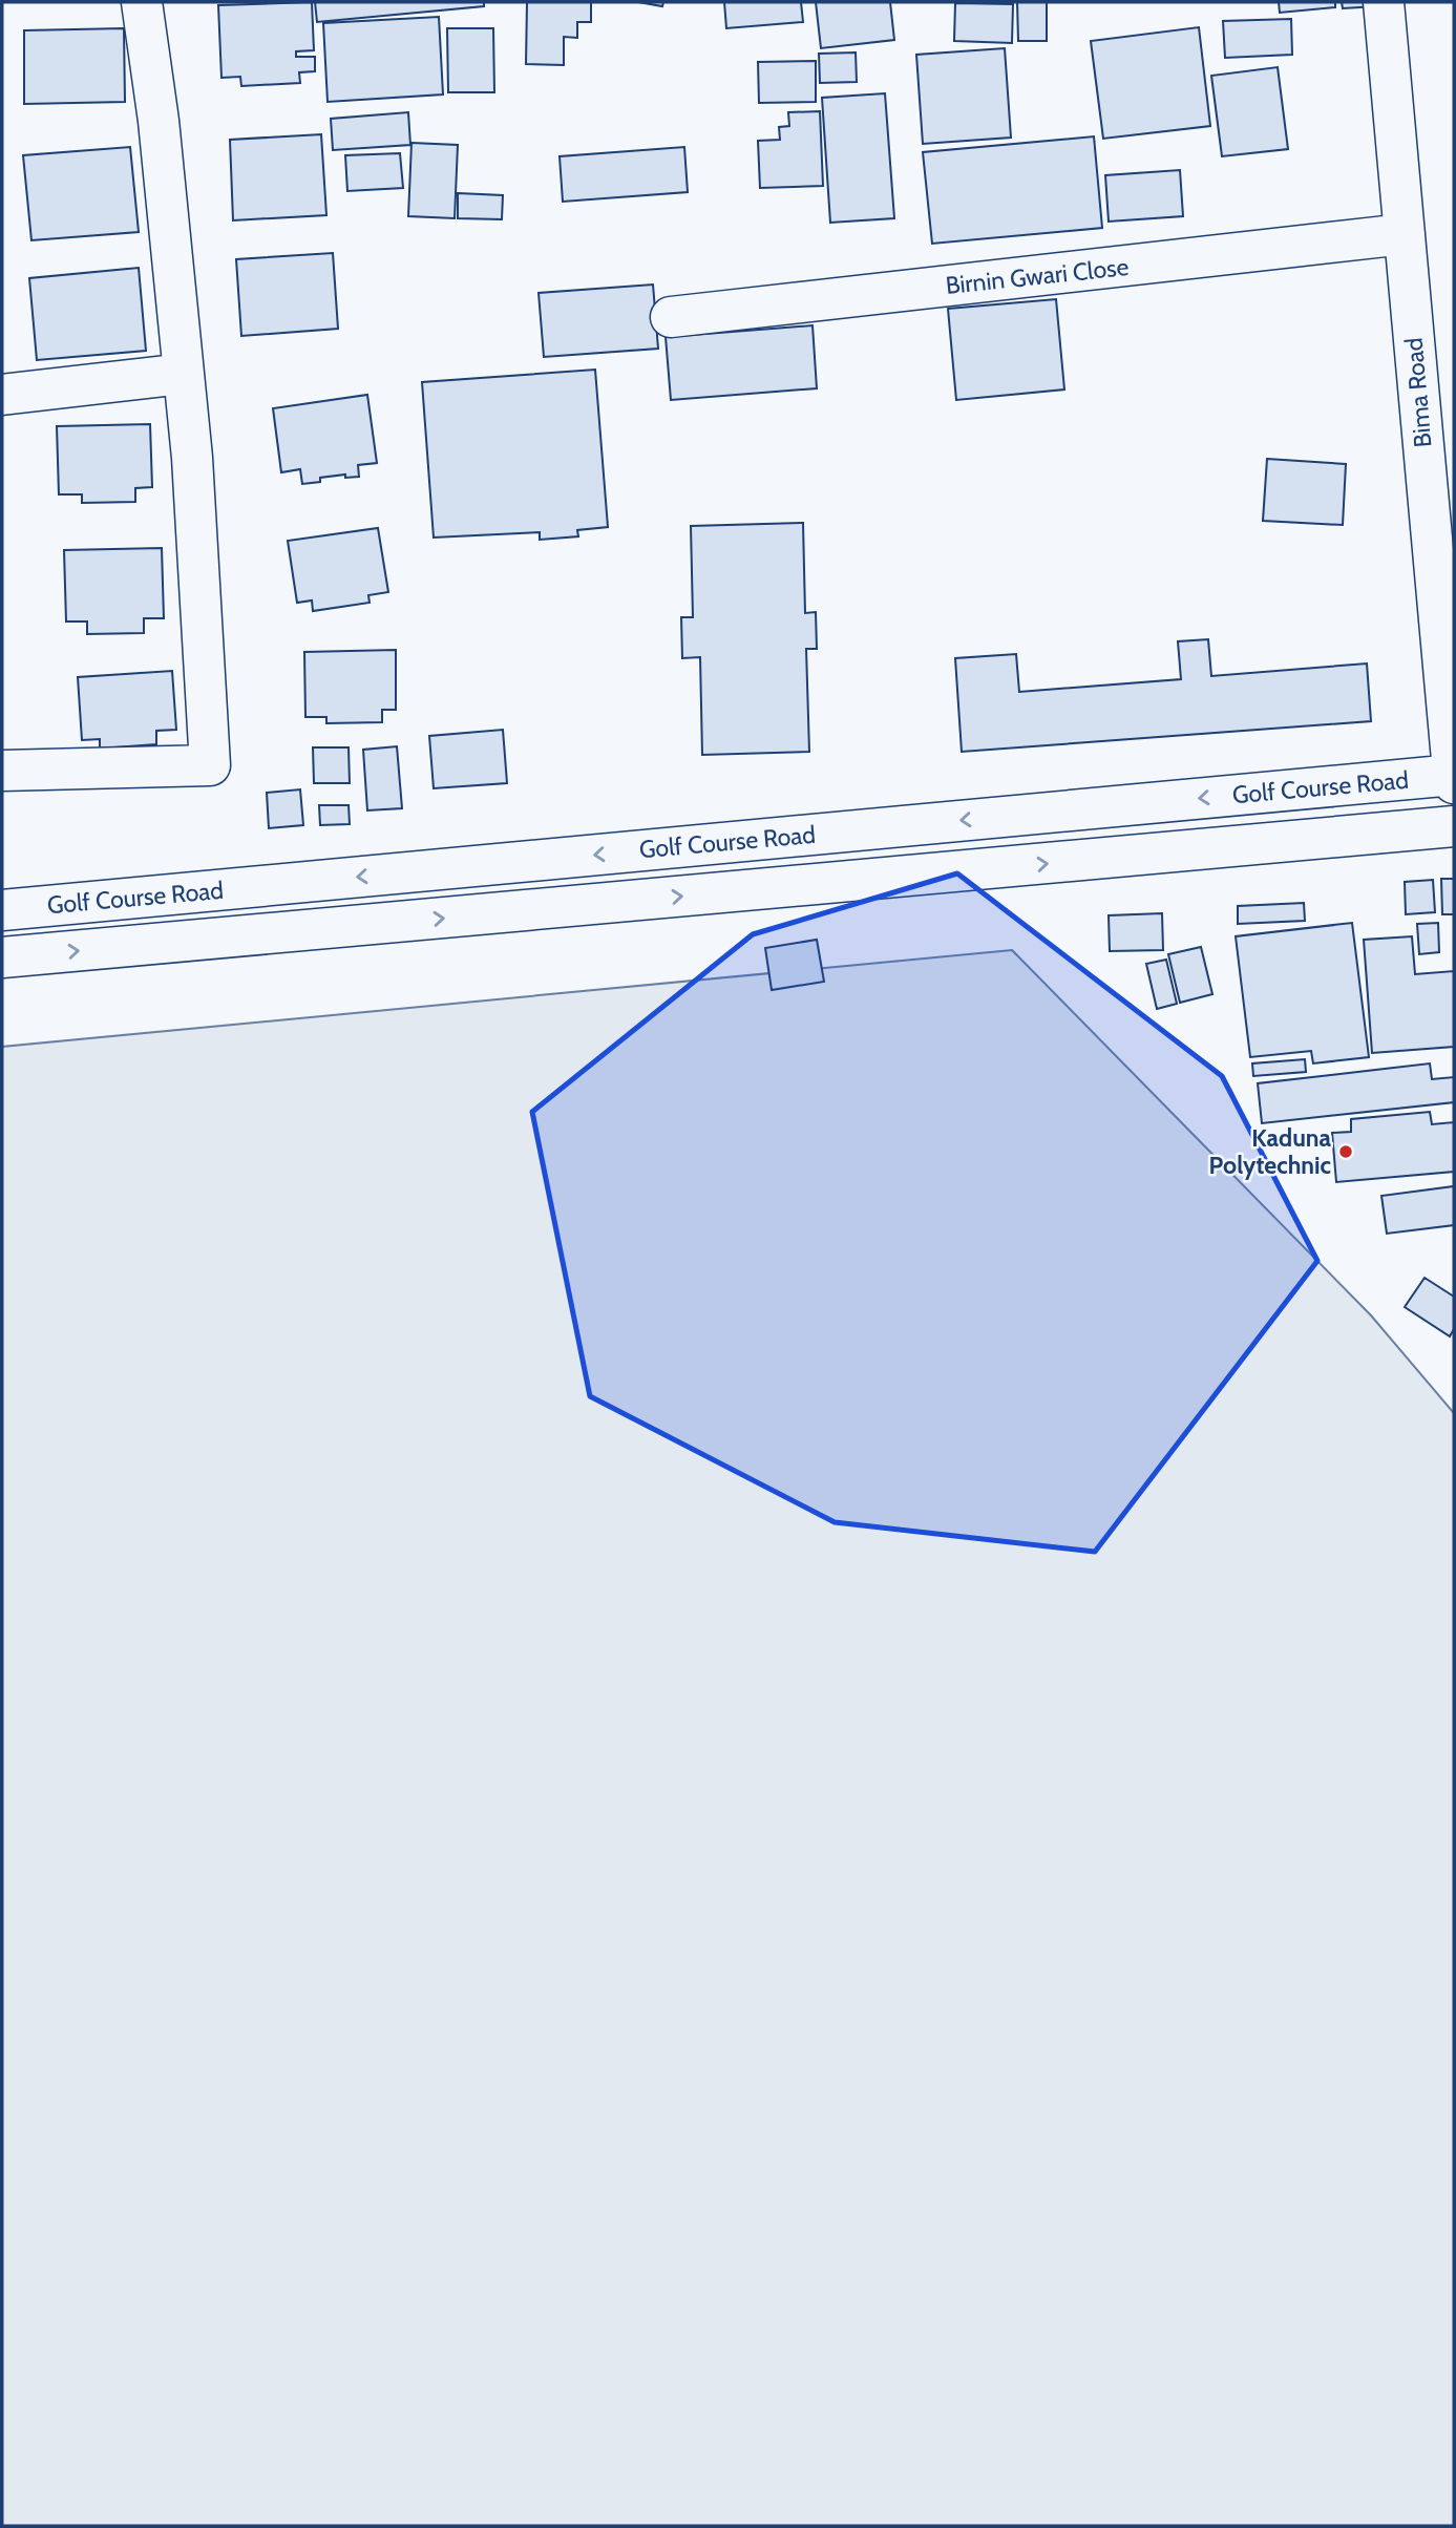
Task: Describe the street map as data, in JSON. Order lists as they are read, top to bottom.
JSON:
{
  "streets": {
    "street": ["Birnin Gwari Close", "Bima Road", "Golf Course Road"]
  },
  "crossings": [
    ["Birnin Gwari Close", "Bima Road"],
    ["Bima Road", "Golf Course Road"]
  ],
  "places": ["Kaduna Polytechnic"]
}
